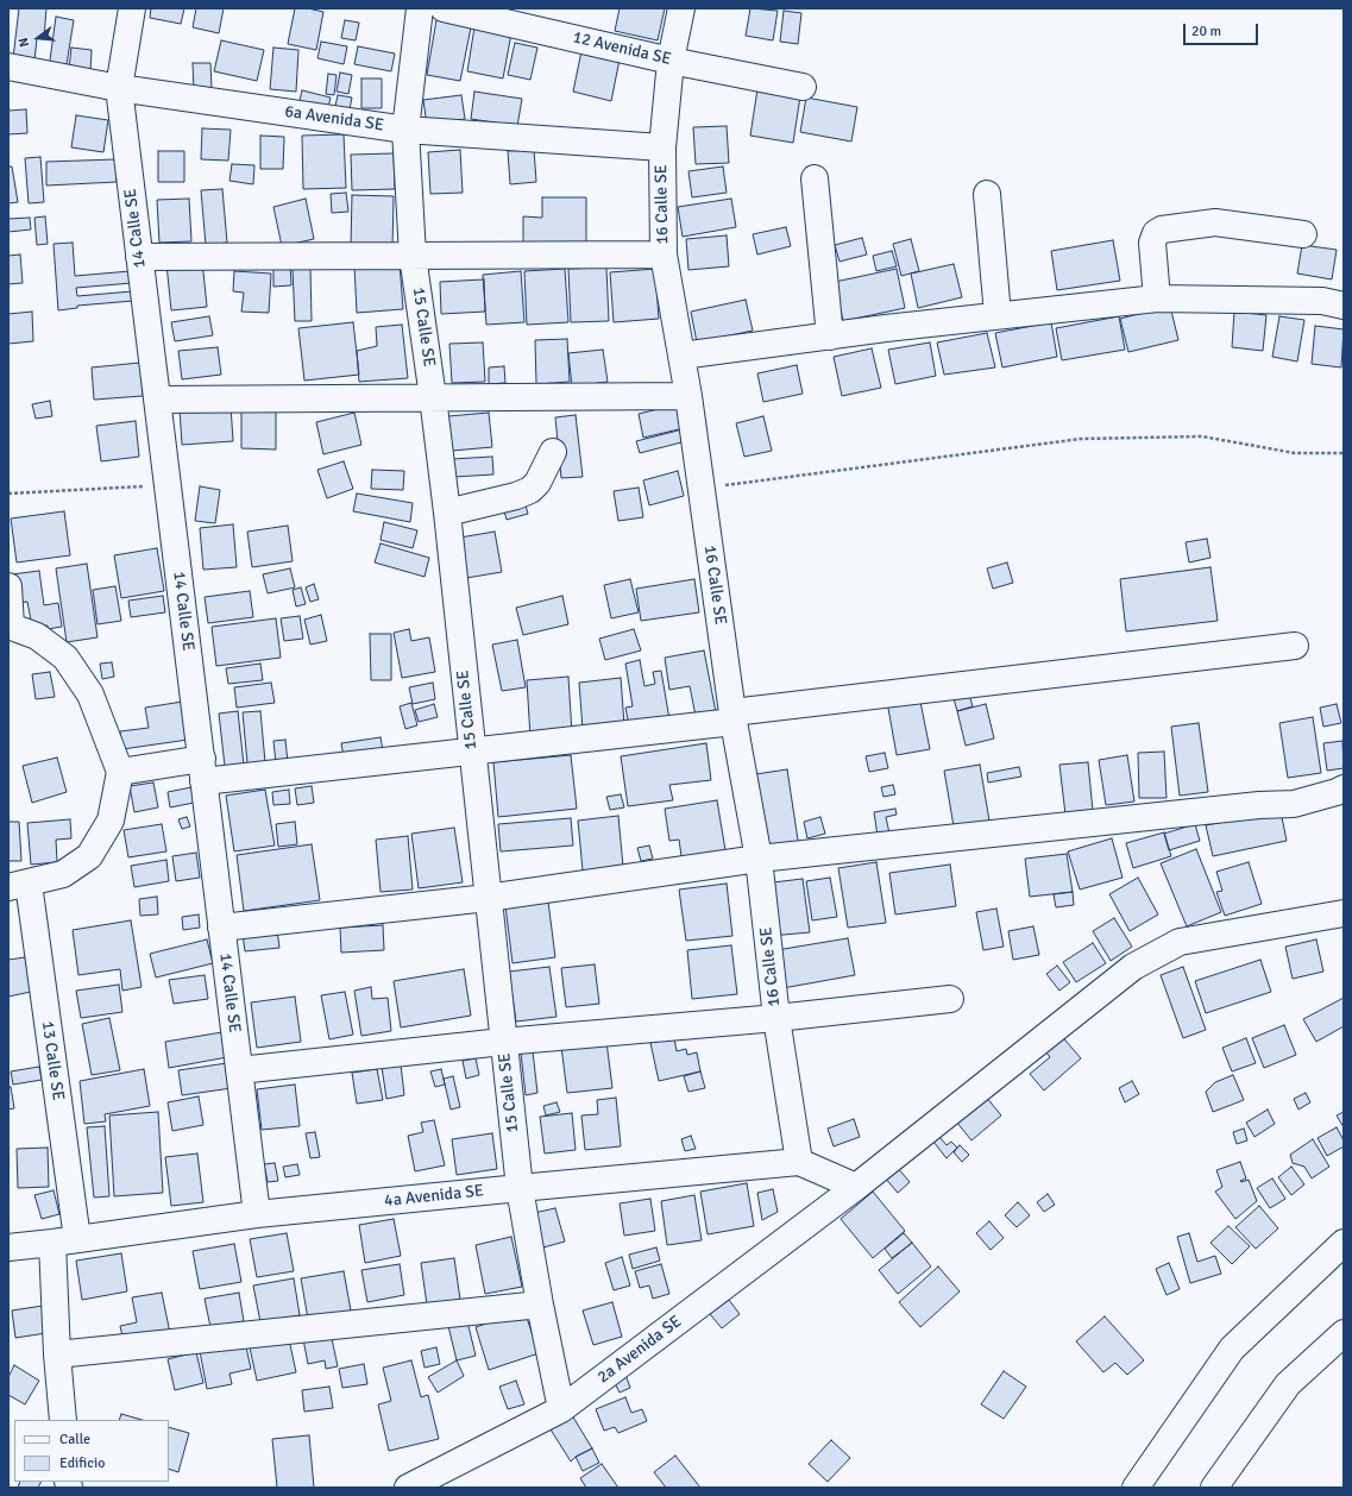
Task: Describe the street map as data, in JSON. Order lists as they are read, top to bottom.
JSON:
{
  "streets": {
    "main road": [
      "12 Avenida SE",
      "6a Avenida SE",
      "16 Calle SE",
      "14 Calle SE",
      "15 Calle SE",
      "13 Calle SE",
      "4a Avenida SE",
      "2a Avenida SE"
    ]
  },
  "crossings": [
    ["12 Avenida SE", "16 Calle SE"],
    ["6a Avenida SE", "16 Calle SE"],
    ["6a Avenida SE", "14 Calle SE"],
    ["6a Avenida SE", "15 Calle SE"],
    ["16 Calle SE", "4a Avenida SE"],
    ["14 Calle SE", "4a Avenida SE"],
    ["15 Calle SE", "4a Avenida SE"],
    ["15 Calle SE", "2a Avenida SE"],
    ["13 Calle SE", "4a Avenida SE"],
    ["4a Avenida SE", "2a Avenida SE"]
  ],
  "legend": ["Calle", "Edificio"],
  "scale_bar": "20 m",
  "north": "left"
}
